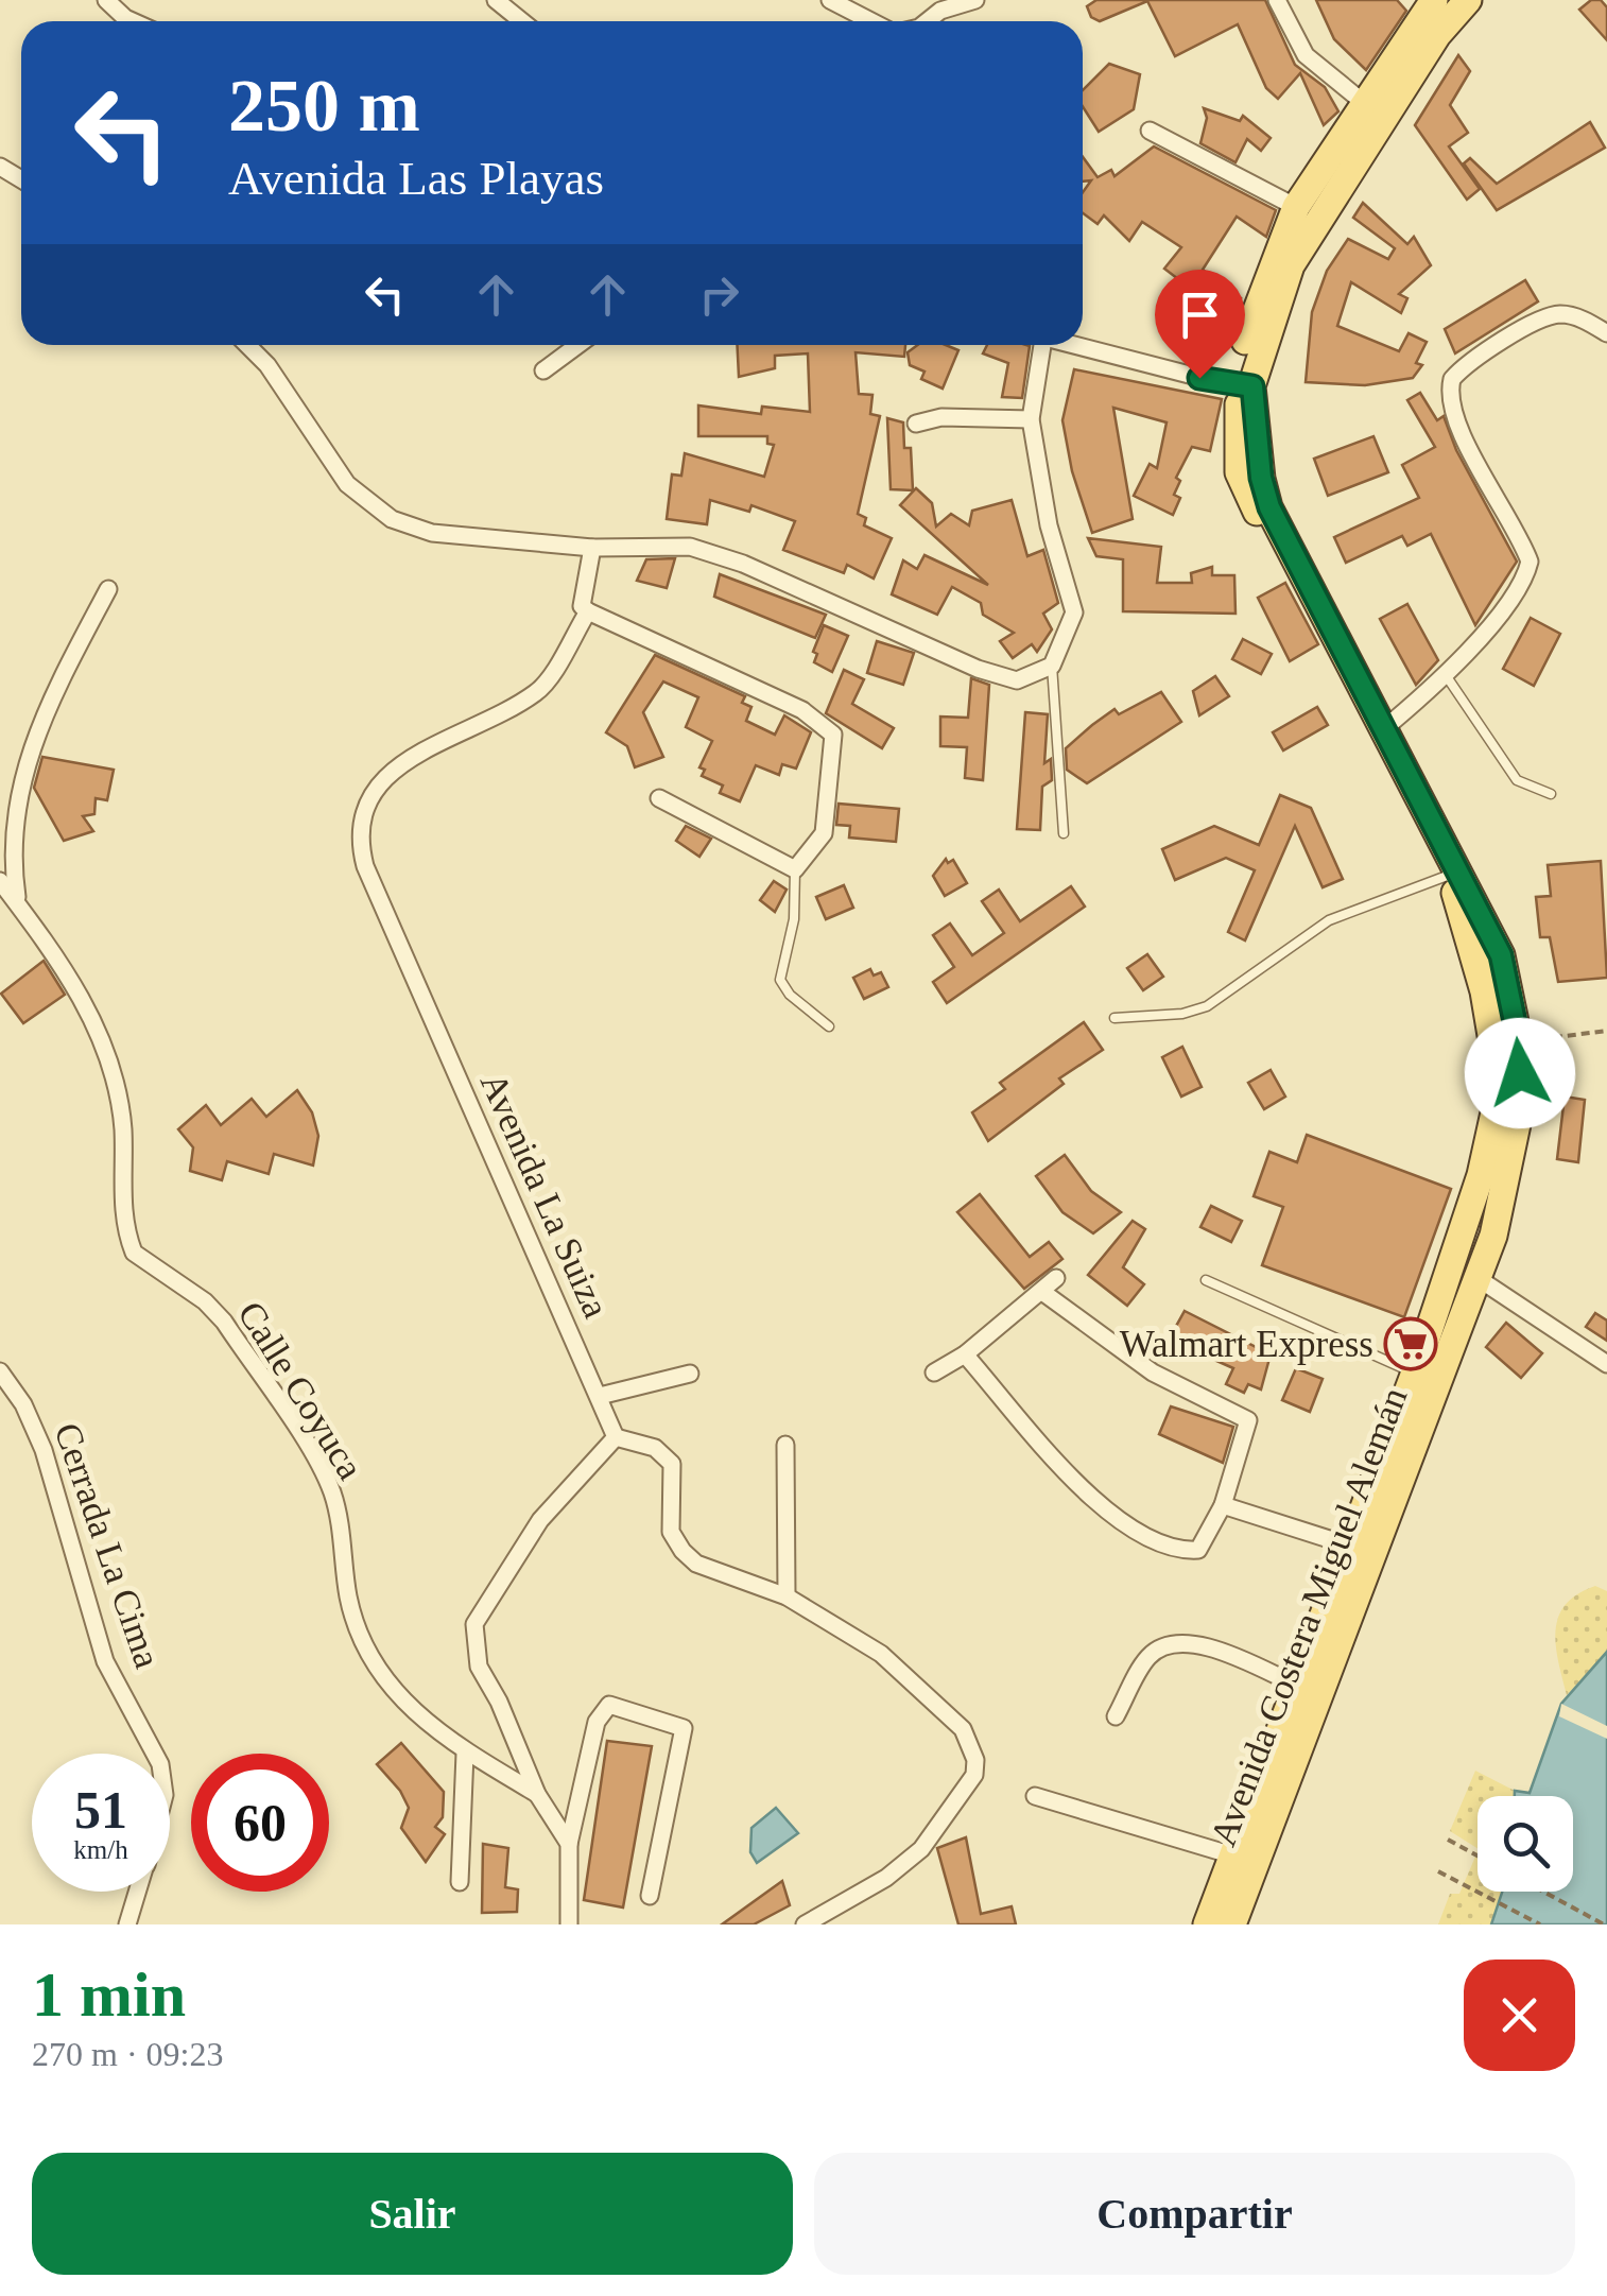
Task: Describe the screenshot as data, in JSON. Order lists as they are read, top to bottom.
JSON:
{
  "streets": {
    "main road": ["Avenida Costera Miguel Alemán"],
    "street": ["Avenida La Suiza", "Calle Coyuca", "Cerrada La Cima"]
  },
  "places": {
    "supermarket": ["Walmart Express"]
  },
  "page": {
    "turn": ["250 m", "Avenida Las Playas"],
    "speed": "51 km/h",
    "limit": "60",
    "heading": ["1 min", "270 m · 09:23"],
    "buttons": ["Salir", "Compartir"]
  }
}
